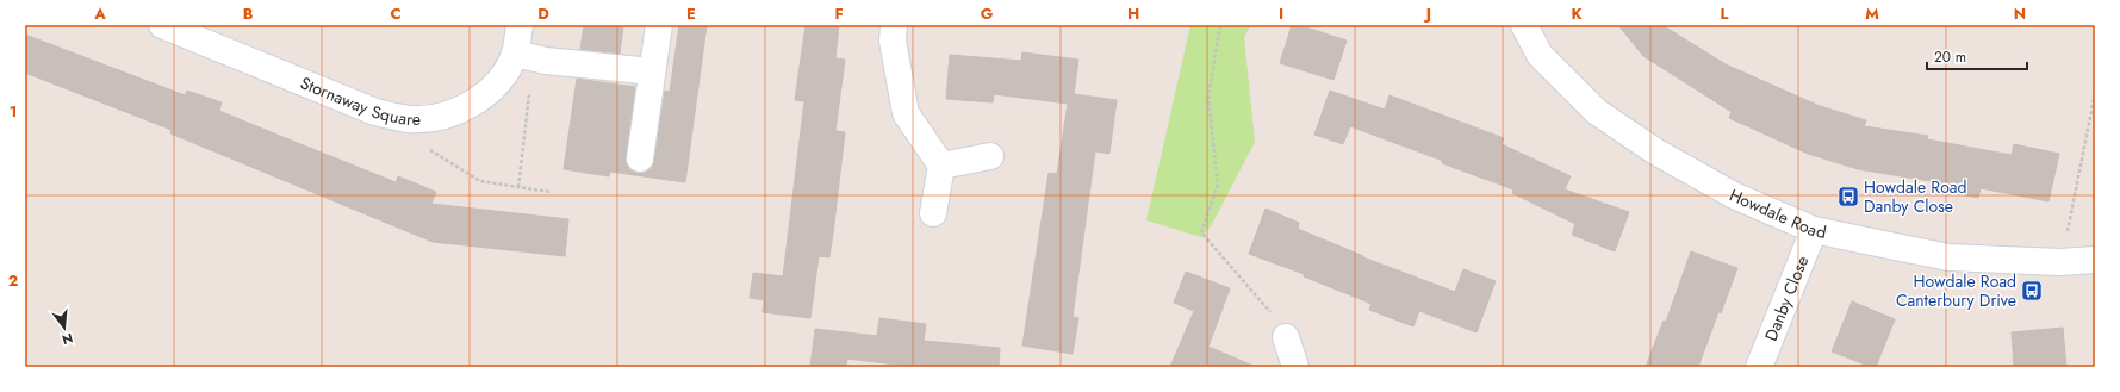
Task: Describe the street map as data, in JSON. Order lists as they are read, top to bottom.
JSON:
{
  "streets": {
    "street": ["Stornaway Square", "Howdale Road", "Danby Close"]
  },
  "crossings": [
    ["Howdale Road", "Danby Close"]
  ],
  "places": {
    "bus stop": ["Howdale Road Danby Close", "Howdale Road Canterbury Drive"]
  },
  "scale_bar": "20 m",
  "north": "bottom",
  "grid": {
    "columns": [
      "A",
      "B",
      "C",
      "D",
      "E",
      "F",
      "G",
      "H",
      "I",
      "J",
      "K",
      "L",
      "M",
      "N"
    ],
    "rows": ["1", "2"]
  }
}
